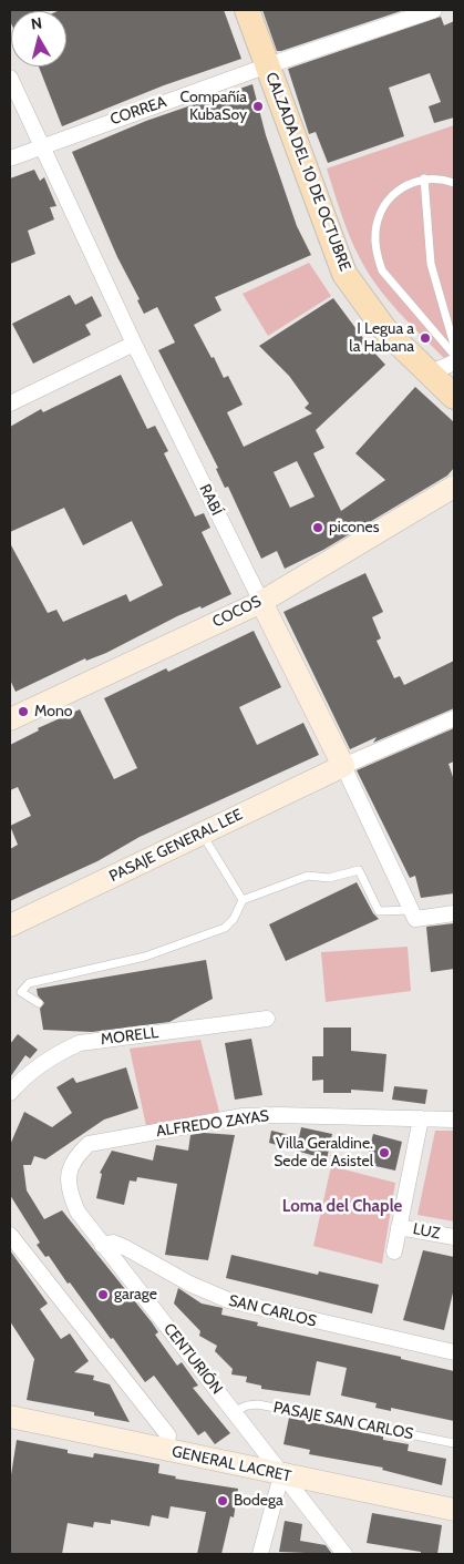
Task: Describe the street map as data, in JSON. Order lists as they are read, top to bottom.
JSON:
{
  "streets": {
    "main road": ["CALZADA DEL 10 DE OCTUBRE"],
    "street": [
      "CORREA",
      "RABÍ",
      "COCOS",
      "PASAJE GENERAL LEE",
      "MORELL",
      "ALFREDO ZAYAS",
      "LUZ",
      "SAN CARLOS",
      "CENTURIÓN",
      "GENERAL LACRET"
    ],
    "lane": ["PASAJE SAN CARLOS"]
  },
  "crossings": [
    ["CORREA", "CALZADA DEL 10 DE OCTUBRE"],
    ["CORREA", "RABÍ"],
    ["RABÍ", "COCOS"],
    ["RABÍ", "PASAJE GENERAL LEE"],
    ["ALFREDO ZAYAS", "SAN CARLOS"],
    ["ALFREDO ZAYAS", "CENTURIÓN"],
    ["SAN CARLOS", "CENTURIÓN"],
    ["CENTURIÓN", "PASAJE SAN CARLOS"],
    ["CENTURIÓN", "GENERAL LACRET"]
  ],
  "districts": ["Loma del Chaple"],
  "places": [
    "Compañía KubaSoy",
    "I Legua a la Habana",
    "picones",
    "Mono",
    "Villa Geraldine. Sede de Asistel",
    "garage",
    "Bodega"
  ],
  "north": "top"
}
